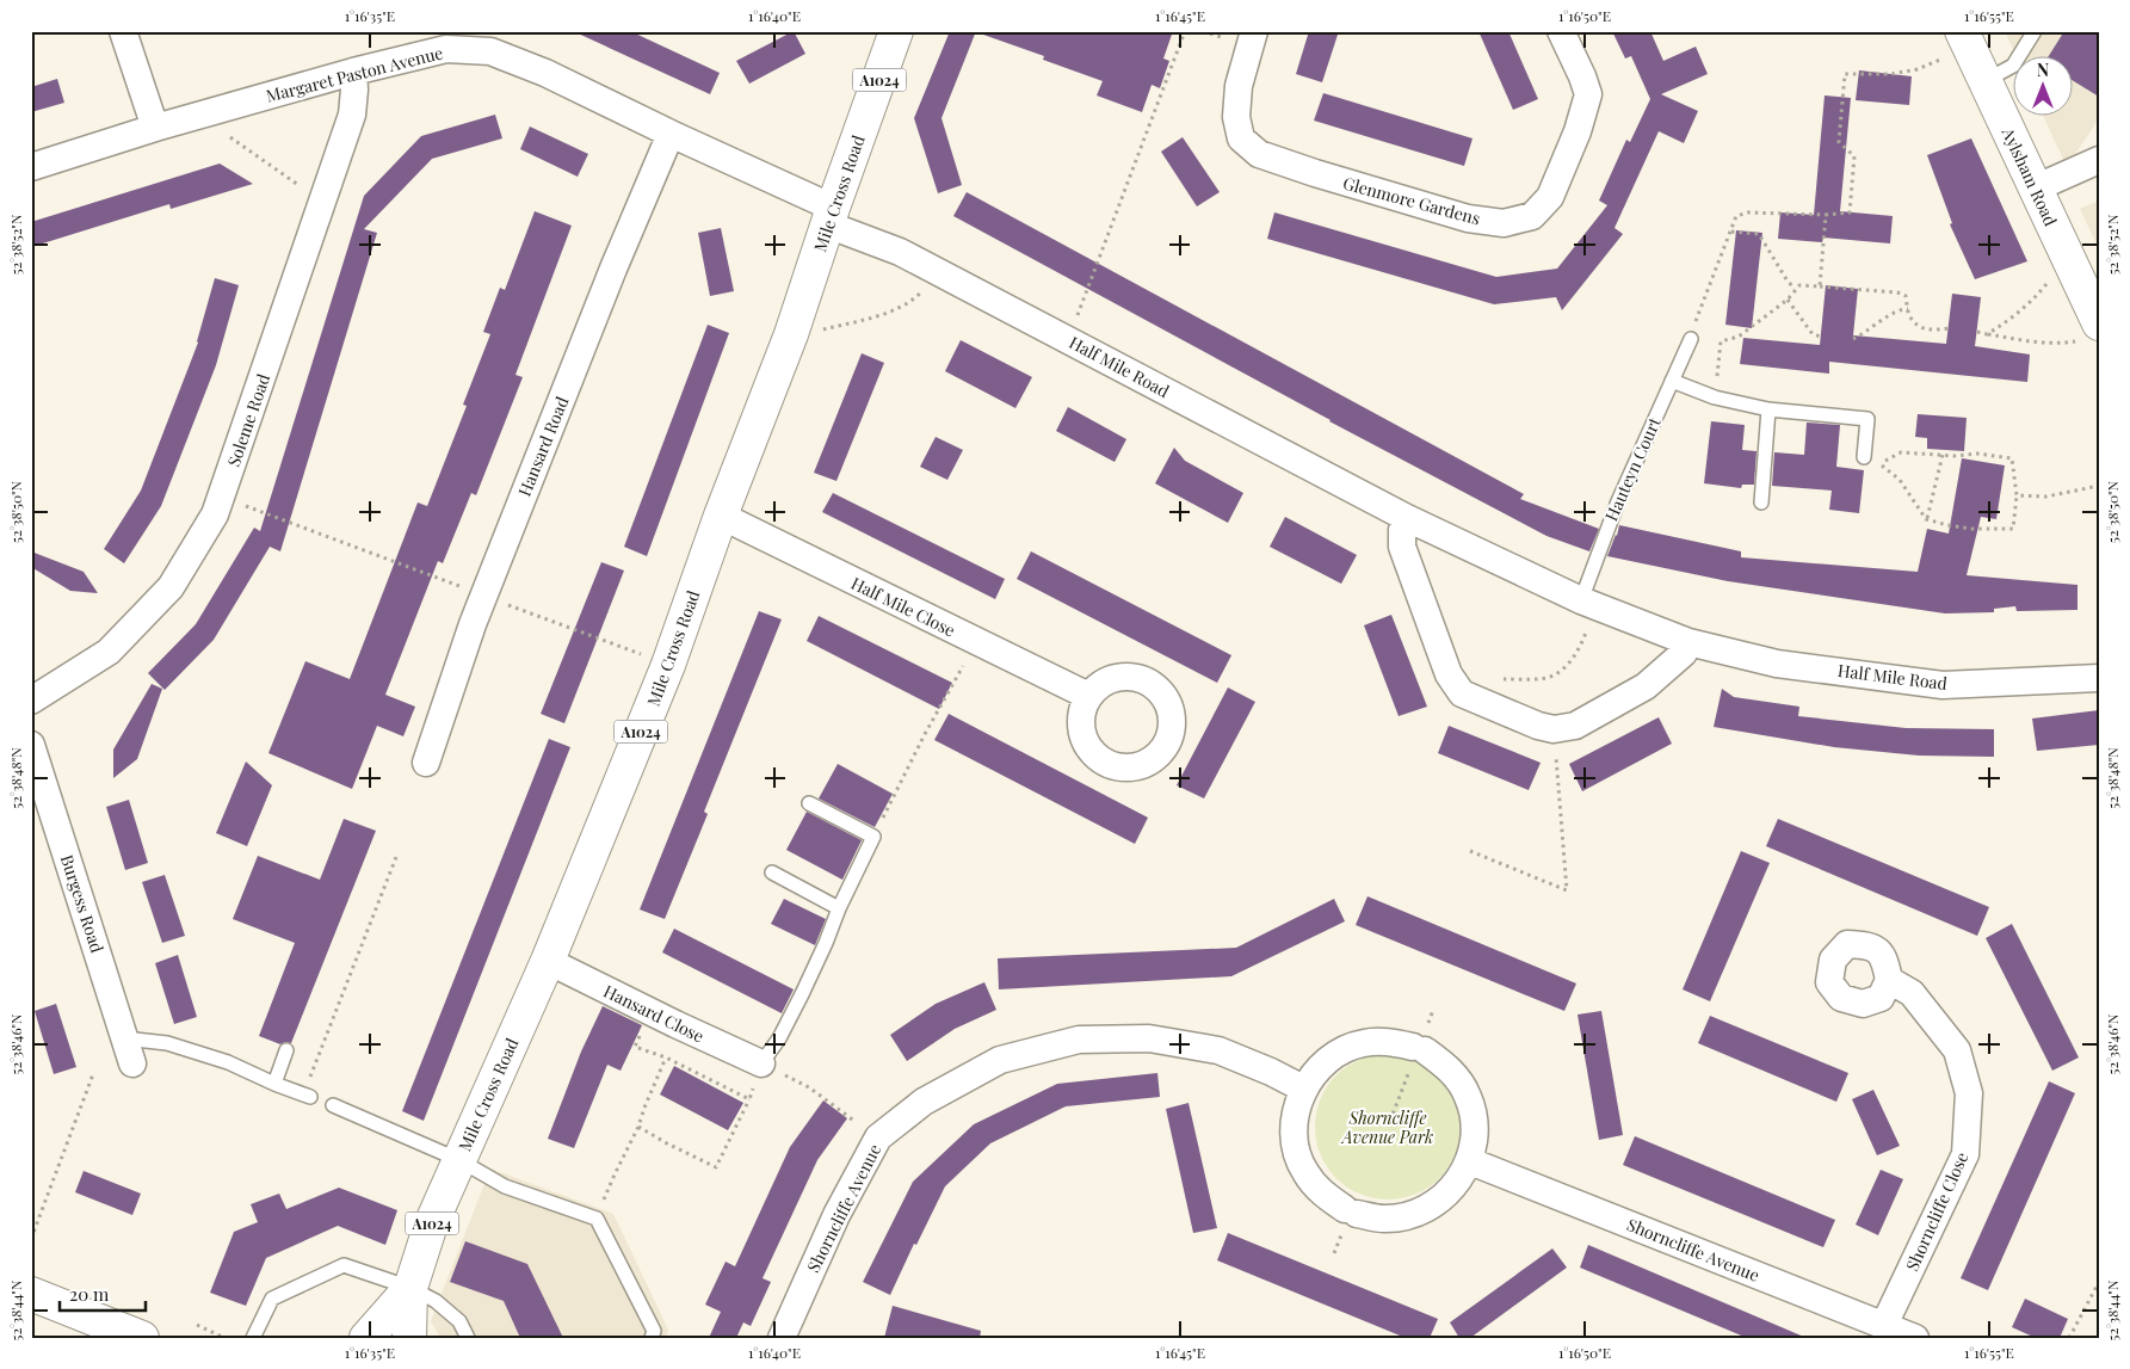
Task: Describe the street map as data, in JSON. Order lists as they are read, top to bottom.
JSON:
{
  "streets": {
    "main road": ["A1024", "Aylsham Road", "Mile Cross Road"],
    "street": [
      "Margaret Paston Avenue",
      "Glenmore Gardens",
      "Half Mile Road",
      "Soleme Road",
      "Hansard Road",
      "Half Mile Close",
      "Burgess Road",
      "Hansard Close",
      "Shorncliffe Avenue",
      "Shorncliffe Close"
    ],
    "lane": ["Hauteyn Court"]
  },
  "crossings": [
    ["Margaret Paston Avenue", "Mile Cross Road"],
    ["Margaret Paston Avenue", "Half Mile Road"],
    ["Margaret Paston Avenue", "Soleme Road"],
    ["Margaret Paston Avenue", "Hansard Road"],
    ["Mile Cross Road", "Half Mile Road"],
    ["Mile Cross Road", "Half Mile Close"],
    ["Mile Cross Road", "Hansard Close"],
    ["Half Mile Road", "Hauteyn Court"],
    ["Shorncliffe Avenue", "Shorncliffe Close"]
  ],
  "parks": ["Shorncliffe Avenue Park"],
  "scale_bar": "20 m",
  "north": "top",
  "coordinates": [
    "1°16'35\"E",
    "1°16'40\"E",
    "1°16'45\"E",
    "1°16'50\"E",
    "1°16'55\"E",
    "52°38'52\"N",
    "52°38'50\"N",
    "52°38'48\"N",
    "52°38'46\"N",
    "52°38'44\"N"
  ]
}
